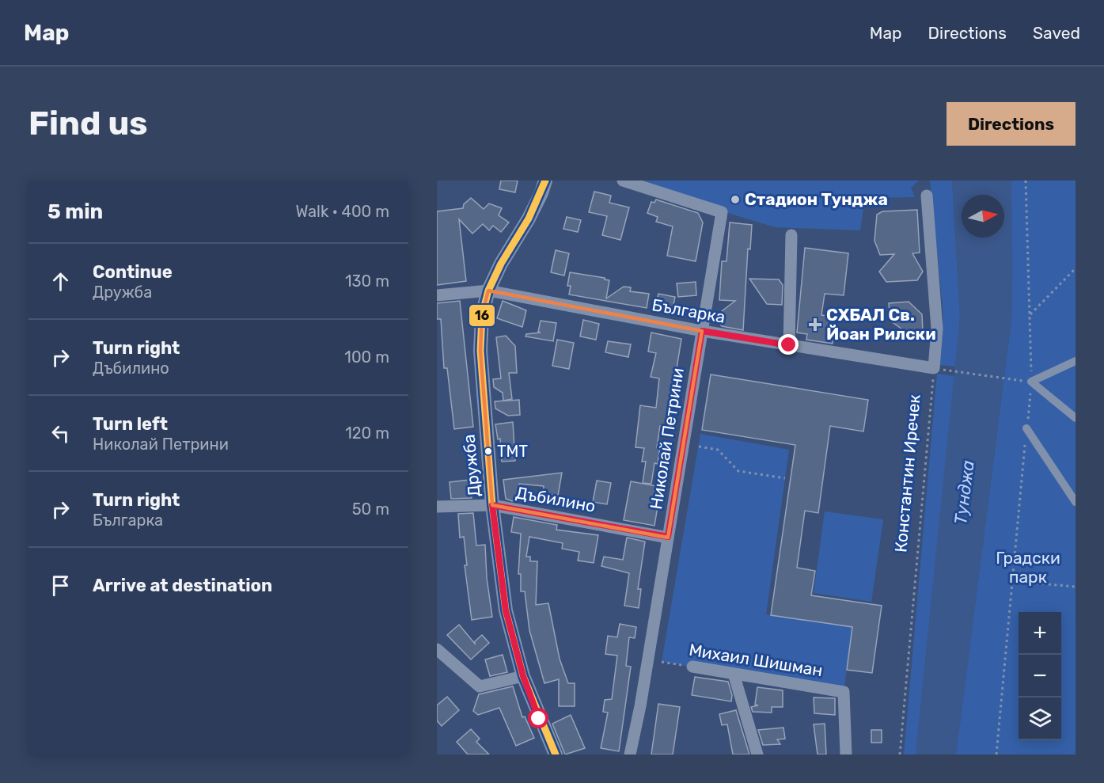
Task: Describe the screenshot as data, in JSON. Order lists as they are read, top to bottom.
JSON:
{
  "streets": {
    "street": [
      "Българка",
      "Николай Петрини",
      "Дружба",
      "Дъбилино",
      "Михаил Шишман"
    ],
    "path": ["Константин Иречек"]
  },
  "crossings": [
    ["Българка", "Николай Петрини"],
    ["Българка", "Дружба"],
    ["Българка", "Константин Иречек"],
    ["Николай Петрини", "Дъбилино"],
    ["Дружба", "Дъбилино"]
  ],
  "water": ["Тунджа"],
  "parks": ["Градски парк"],
  "places": {
    "other": ["Стадион Тунджа", "ТМТ"],
    "health": ["СХБАЛ Св. Йоан Рилски"]
  },
  "lines": ["transit line 16"],
  "north": "right",
  "page": {
    "header": "Map",
    "nav": ["Map", "Directions", "Saved"],
    "buttons": "Directions",
    "title": "Find us",
    "heading": ["5 min", "Walk · 400 m"],
    "list": [
      ["Continue", "Дружба", "130 m"],
      ["Turn right", "Дъбилино", "100 m"],
      ["Turn left", "Николай Петрини", "120 m"],
      ["Turn right", "Българка", "50 m"],
      "Arrive at destination"
    ],
    "map_buttons": ["+", "−"]
  }
}
